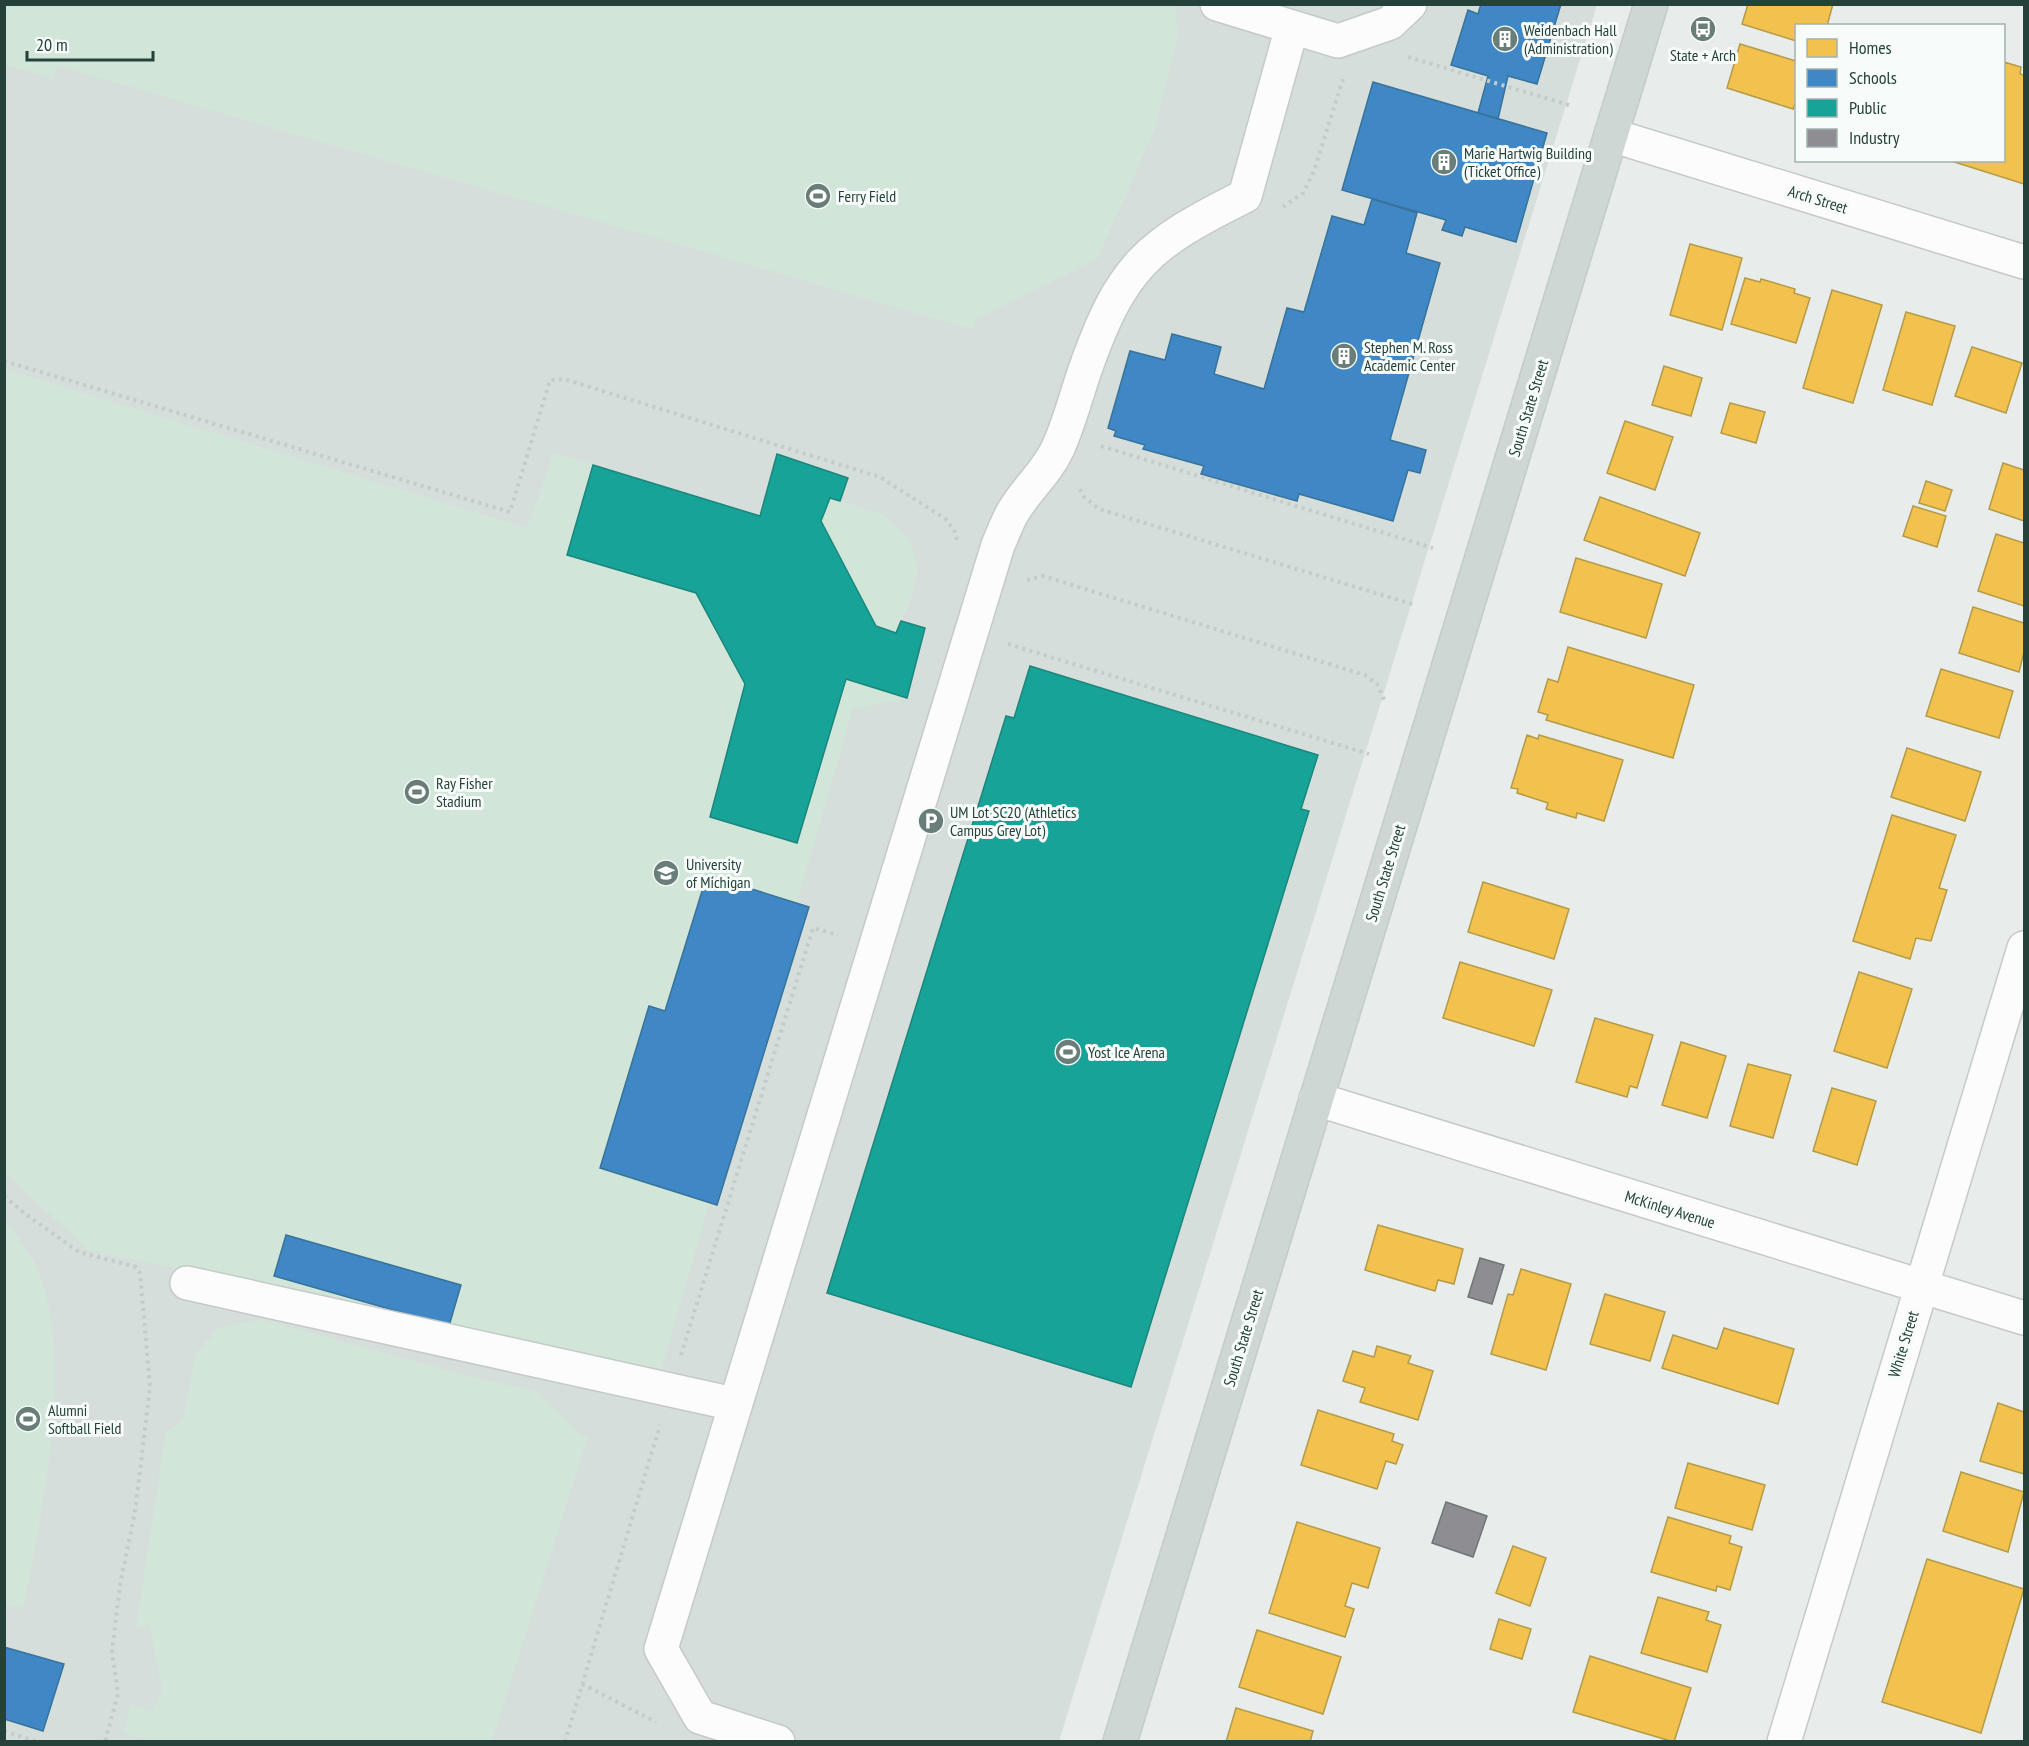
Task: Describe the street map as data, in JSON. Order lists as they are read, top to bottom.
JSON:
{
  "streets": {
    "main road": ["South State Street"],
    "street": ["Arch Street", "McKinley Avenue", "White Street"]
  },
  "crossings": [
    ["Arch Street", "South State Street"],
    ["South State Street", "McKinley Avenue"],
    ["McKinley Avenue", "White Street"]
  ],
  "places": {
    "bus stop": ["State + Arch"],
    "building": ["Weidenbach Hall (Administration)", "Marie Hartwig Building (Ticket Office)", "Stephen M. Ross Academic Center"],
    "sports": [
      "Ferry Field",
      "Ray Fisher Stadium",
      "Yost Ice Arena",
      "Alumni Softball Field"
    ],
    "parking": ["UM Lot SC20 (Athletics Campus Grey Lot)"],
    "school or university": ["University of Michigan"]
  },
  "legend": [
    "Homes",
    "Schools",
    "Public",
    "Industry"
  ],
  "scale_bar": "20 m"
}
